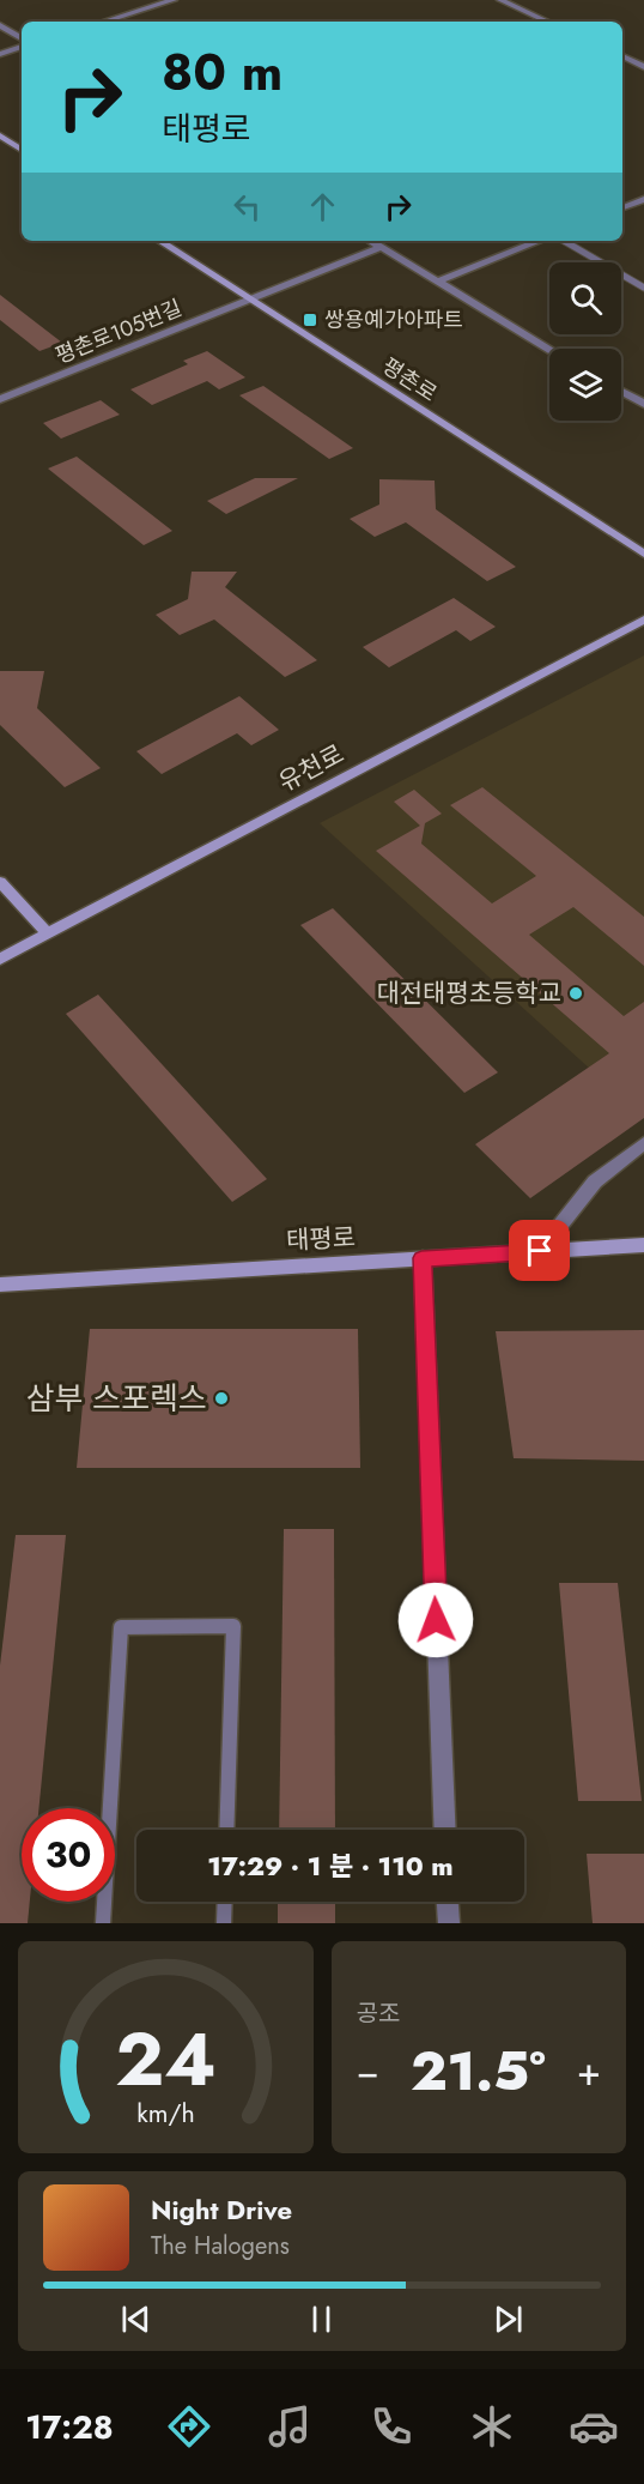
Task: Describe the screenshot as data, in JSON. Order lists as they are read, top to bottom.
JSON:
{
  "streets": {
    "main road": ["평촌로", "유천로", "태평로"],
    "street": ["평촌로105번길"]
  },
  "crossings": [
    ["평촌로105번길", "평촌로"]
  ],
  "places": {
    "transit": ["쌍용예가아파트"],
    "other": ["대전태평초등학교", "삼부 스포렉스"]
  },
  "page": {
    "turn": ["80 m", "태평로"],
    "limit": "30",
    "trip": "17:29 · 1 분 · 110 m",
    "tile": "공조",
    "heat": ["−", "21.5°", "+"],
    "song": ["Night Drive", "The Halogens"],
    "tabs": "17:28",
    "gauge": ["24", "km/h"]
  }
}
